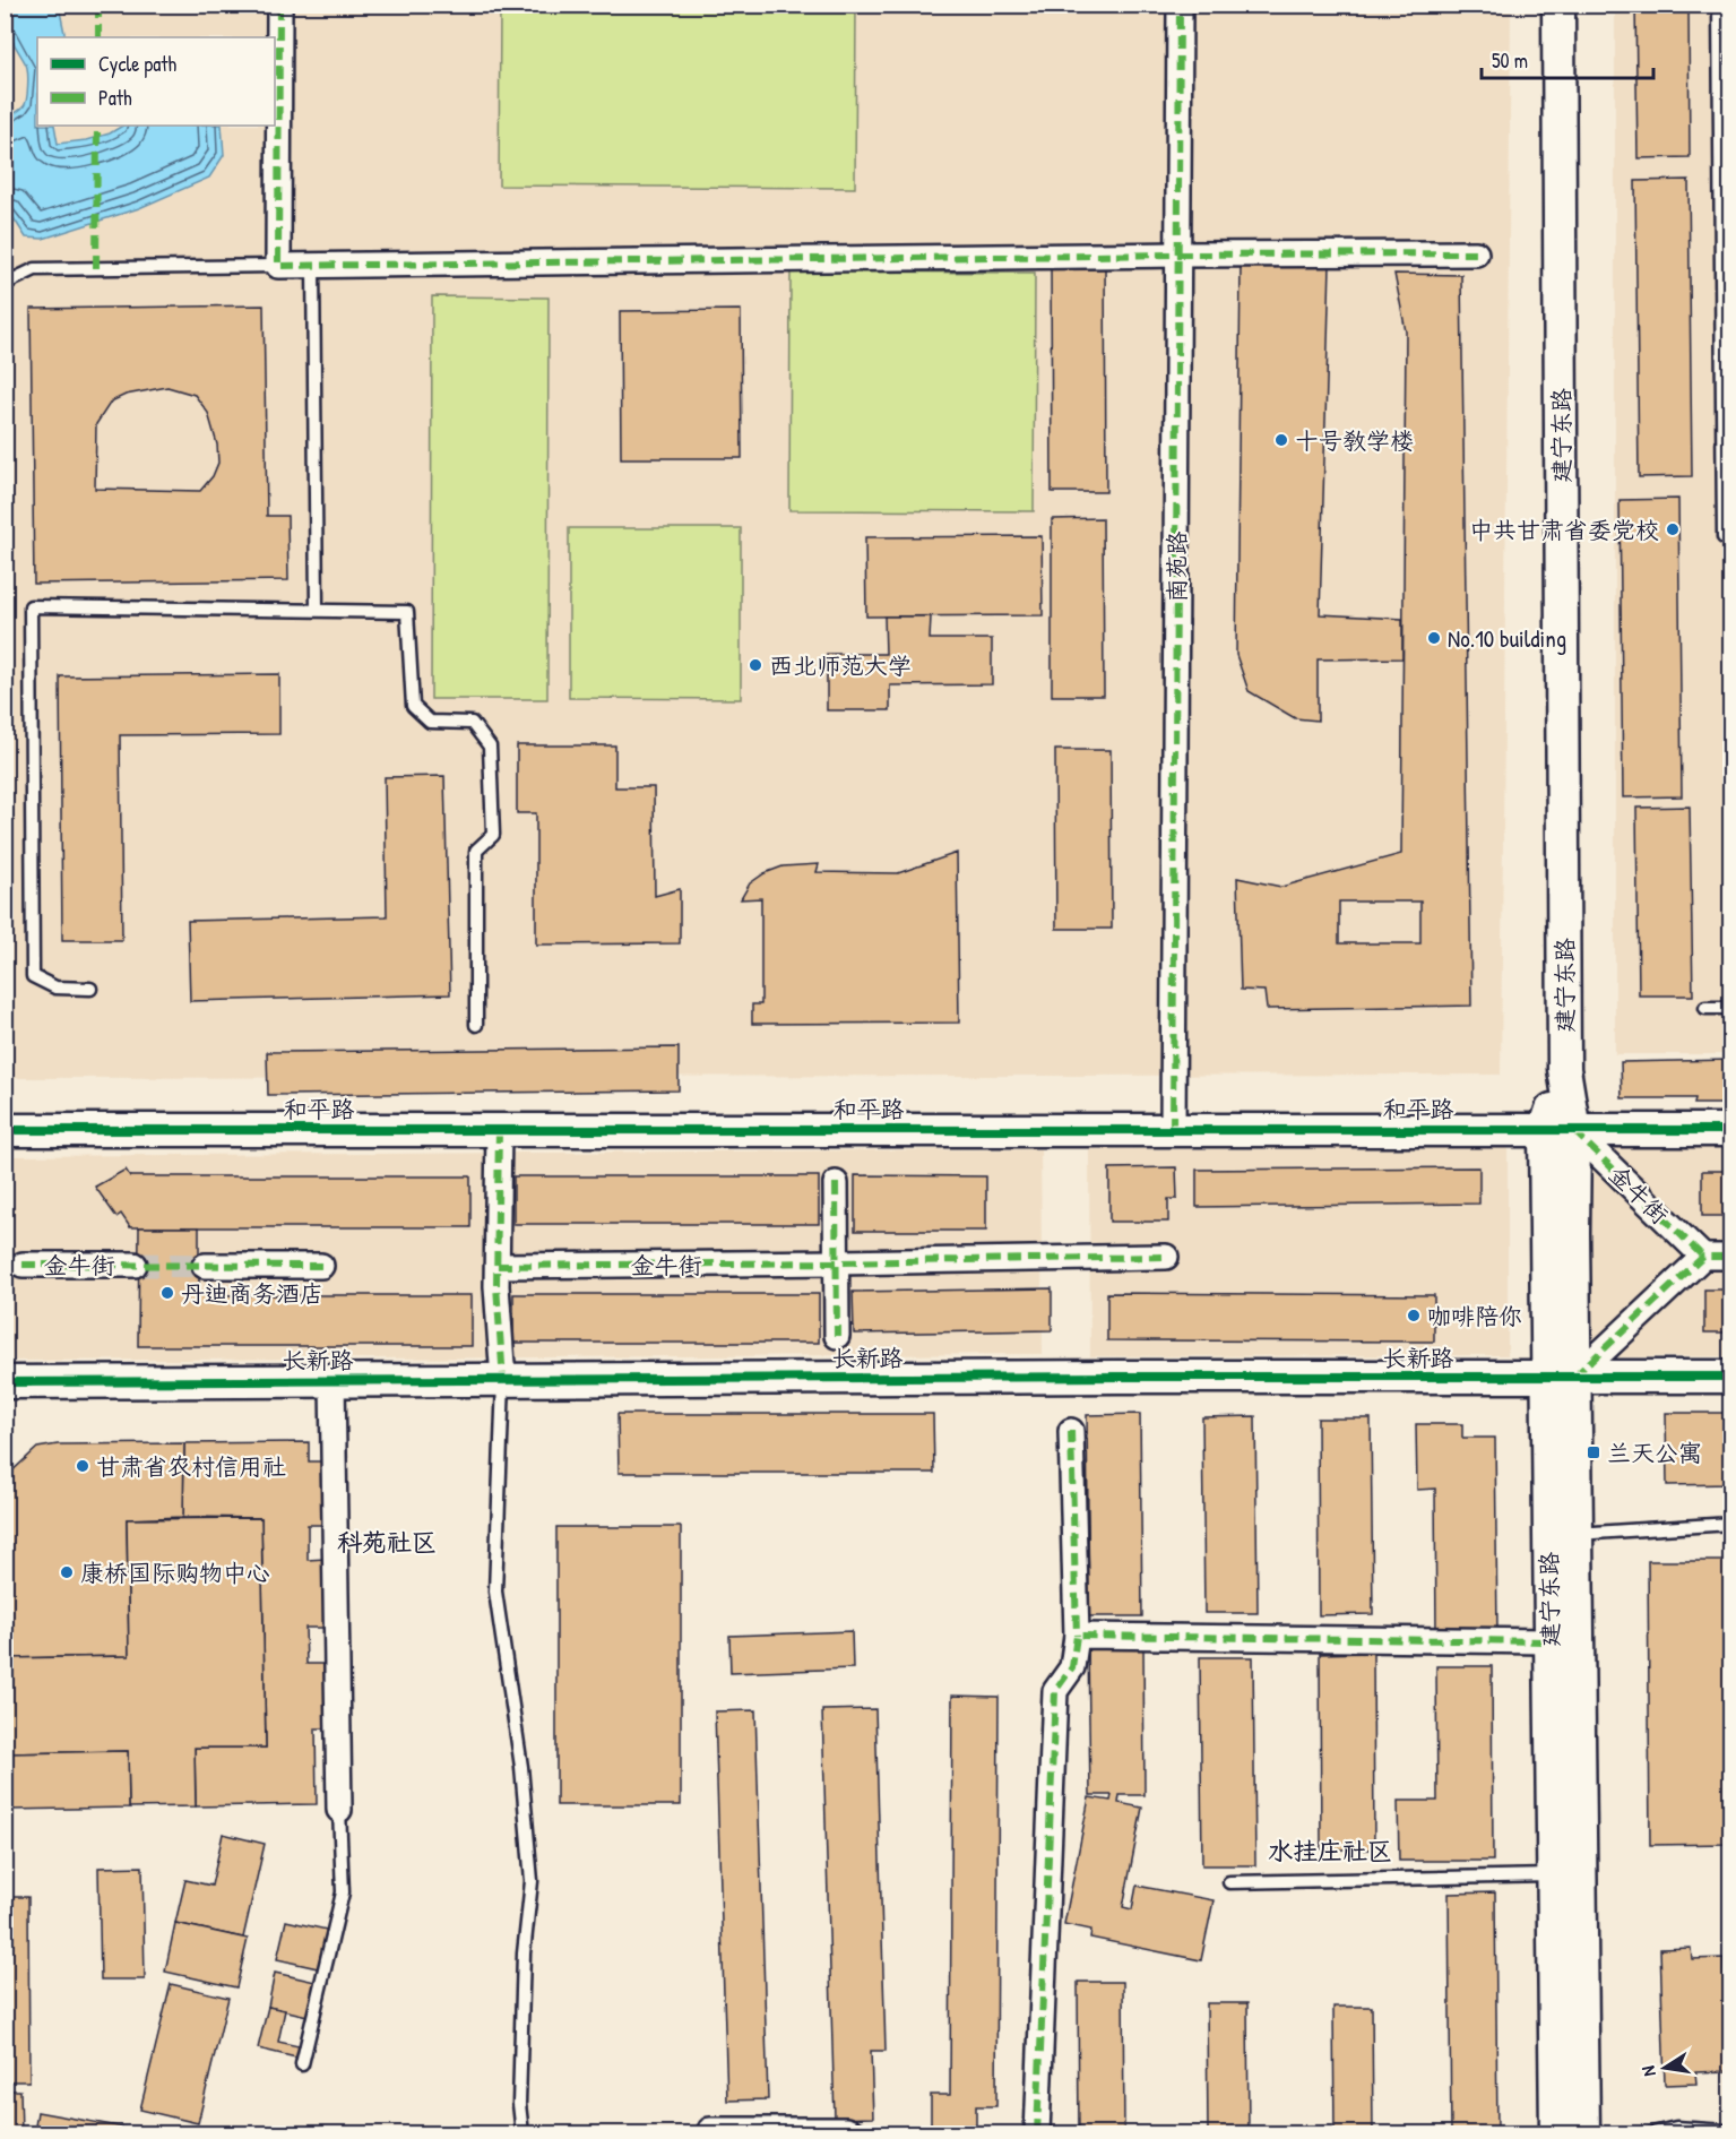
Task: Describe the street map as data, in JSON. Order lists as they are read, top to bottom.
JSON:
{
  "streets": {
    "street": [
      "建宁东路",
      "南苑路",
      "和平路",
      "金牛街",
      "长新路"
    ]
  },
  "crossings": [
    ["建宁东路", "和平路"],
    ["建宁东路", "金牛街"],
    ["建宁东路", "长新路"],
    ["南苑路", "和平路"],
    ["和平路", "金牛街"]
  ],
  "districts": ["科苑社区", "水挂庄社区"],
  "places": {
    "other": [
      "十号教学楼",
      "中共甘肃省委党校",
      "No.10 building",
      "西北师范大学",
      "丹迪商务酒店",
      "咖啡陪你",
      "甘肃省农村信用社",
      "康桥国际购物中心"
    ],
    "transit": ["兰天公寓"]
  },
  "legend": ["Cycle path", "Path"],
  "scale_bar": "50 m",
  "north": "left"
}
